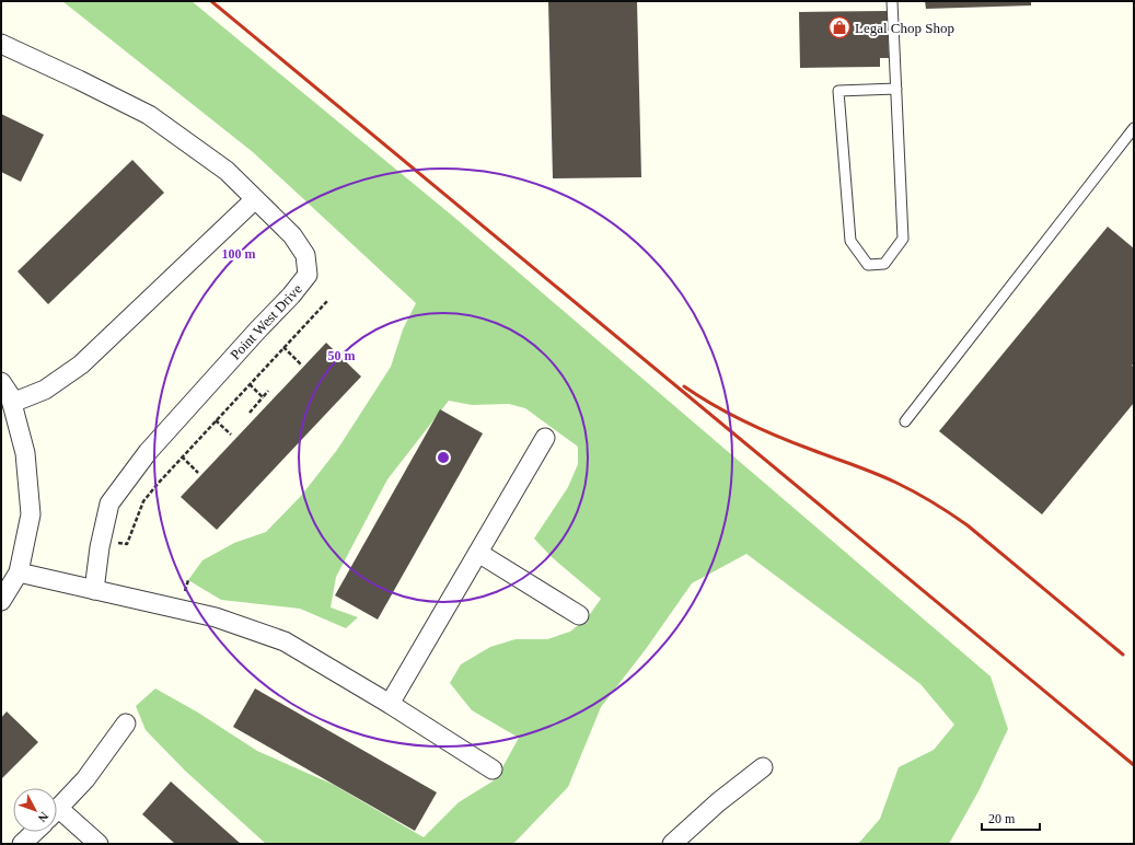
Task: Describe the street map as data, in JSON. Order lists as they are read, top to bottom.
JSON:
{
  "streets": {
    "street": ["Point West Drive"]
  },
  "places": {
    "shop": ["Legal Chop Shop"]
  },
  "scale_bar": "20 m",
  "north": "bottom right",
  "rings": ["100 m", "50 m"]
}
